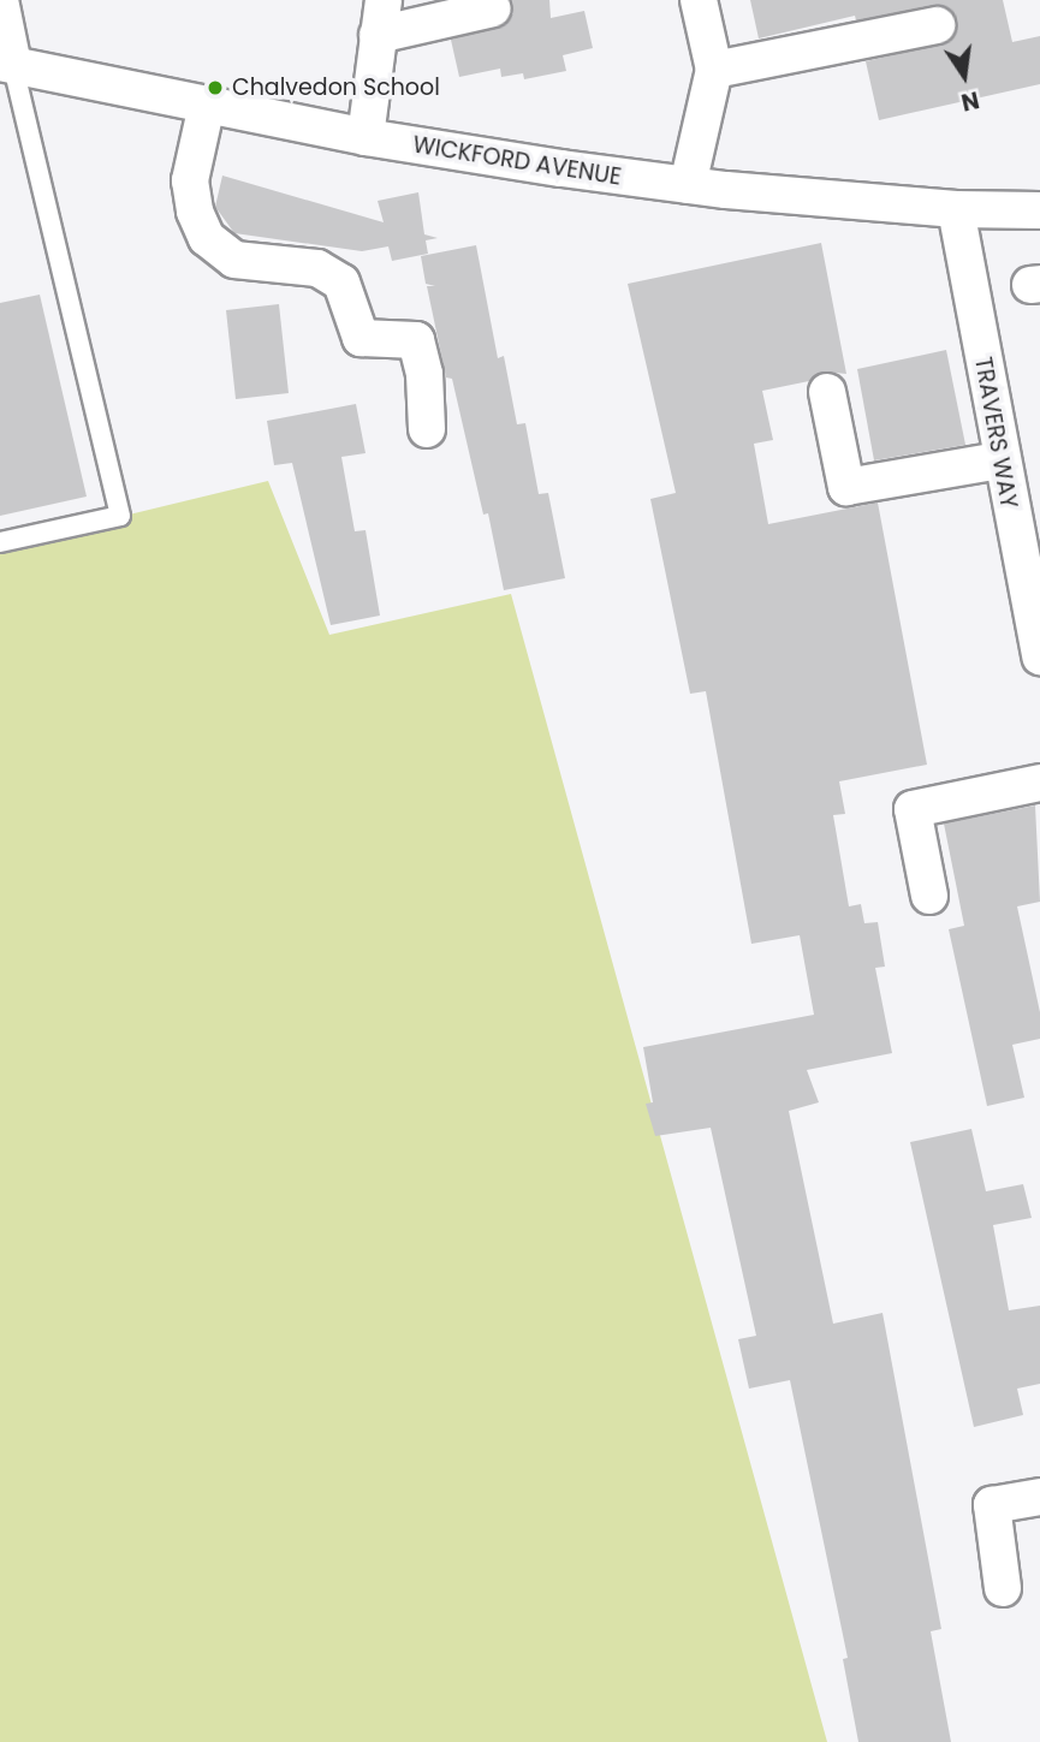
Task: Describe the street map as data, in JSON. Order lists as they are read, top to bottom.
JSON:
{
  "streets": {
    "street": ["WICKFORD AVENUE", "TRAVERS WAY"]
  },
  "crossings": [
    ["WICKFORD AVENUE", "TRAVERS WAY"]
  ],
  "places": ["Chalvedon School"],
  "north": "bottom"
}
